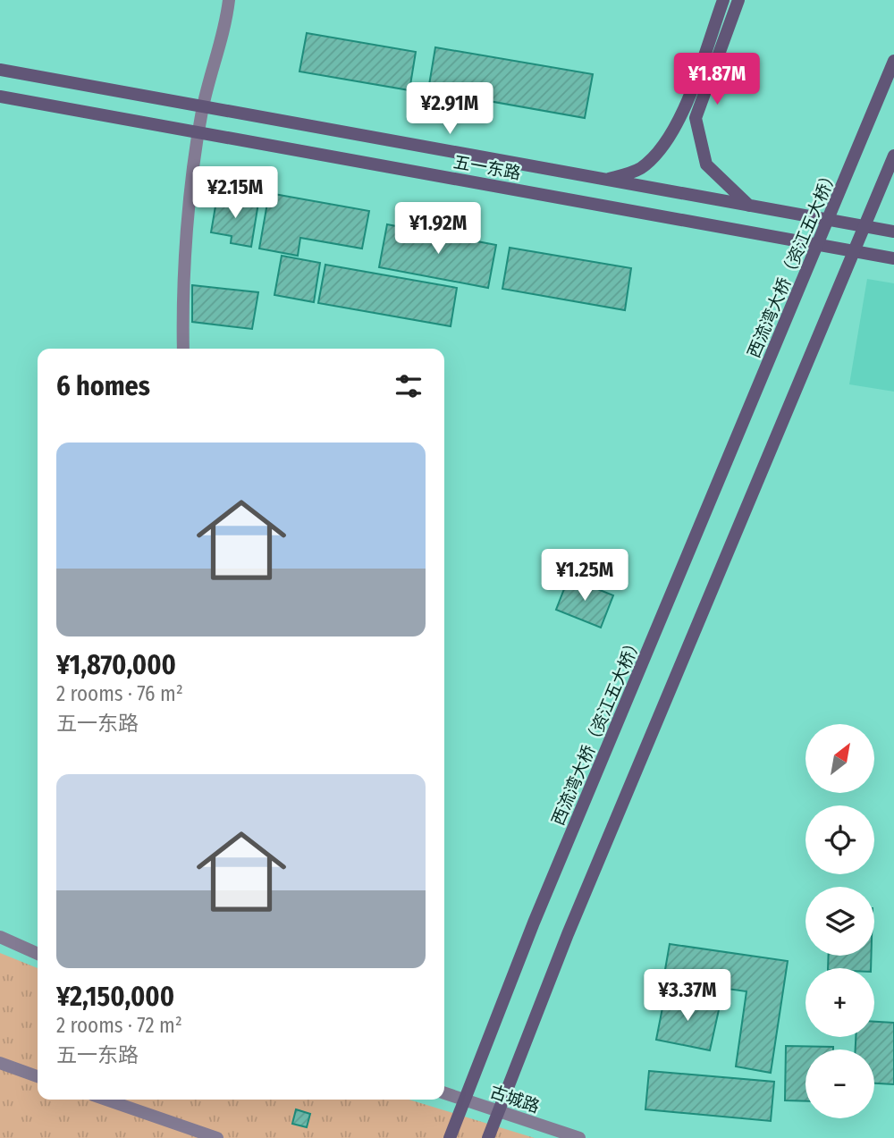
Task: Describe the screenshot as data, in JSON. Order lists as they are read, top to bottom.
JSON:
{
  "streets": {
    "main road": ["五一东路", "西流湾大桥（资江五大桥）"],
    "street": ["古城路"]
  },
  "north": "top right",
  "page": {
    "price": [
      "¥1.87M",
      "¥2.91M",
      "¥2.15M",
      "¥1.92M",
      "¥1.25M",
      "¥3.37M"
    ],
    "heading": "6 homes",
    "list": [
      {
        "name": "¥1,870,000",
        "note": "2 rooms · 76 m² · 五一东路"
      },
      {
        "name": "¥2,150,000",
        "note": "2 rooms · 72 m² · 五一东路"
      }
    ],
    "map_buttons": ["+", "−"]
  }
}
